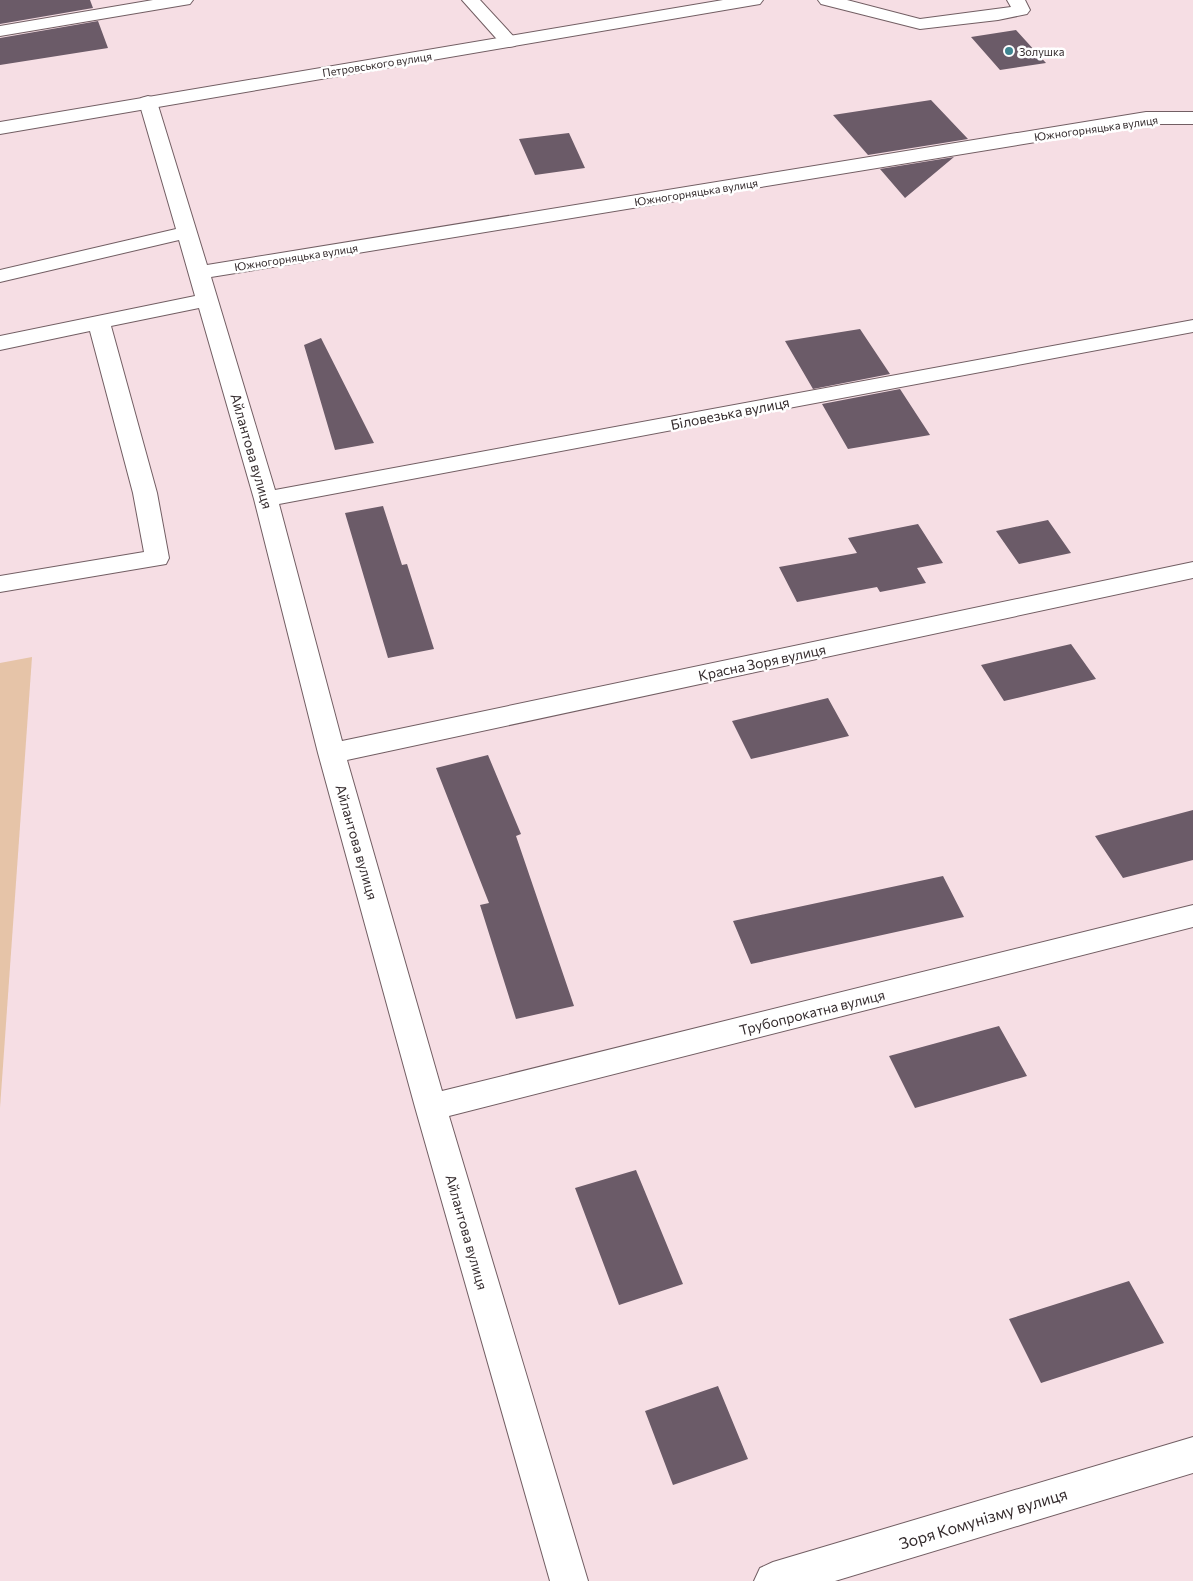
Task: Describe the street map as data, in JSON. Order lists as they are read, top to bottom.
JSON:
{
  "streets": {
    "street": [
      "Петровського вулиця",
      "Южногорняцька вулиця",
      "Біловезька вулиця",
      "Айлантова вулиця",
      "Красна Зоря вулиця",
      "Трубопрокатна вулиця",
      "Зоря Комунізму вулиця"
    ]
  },
  "crossings": [
    ["Петровського вулиця", "Айлантова вулиця"],
    ["Южногорняцька вулиця", "Айлантова вулиця"],
    ["Біловезька вулиця", "Айлантова вулиця"],
    ["Айлантова вулиця", "Красна Зоря вулиця"],
    ["Айлантова вулиця", "Трубопрокатна вулиця"]
  ],
  "places": ["Золушка"]
}
